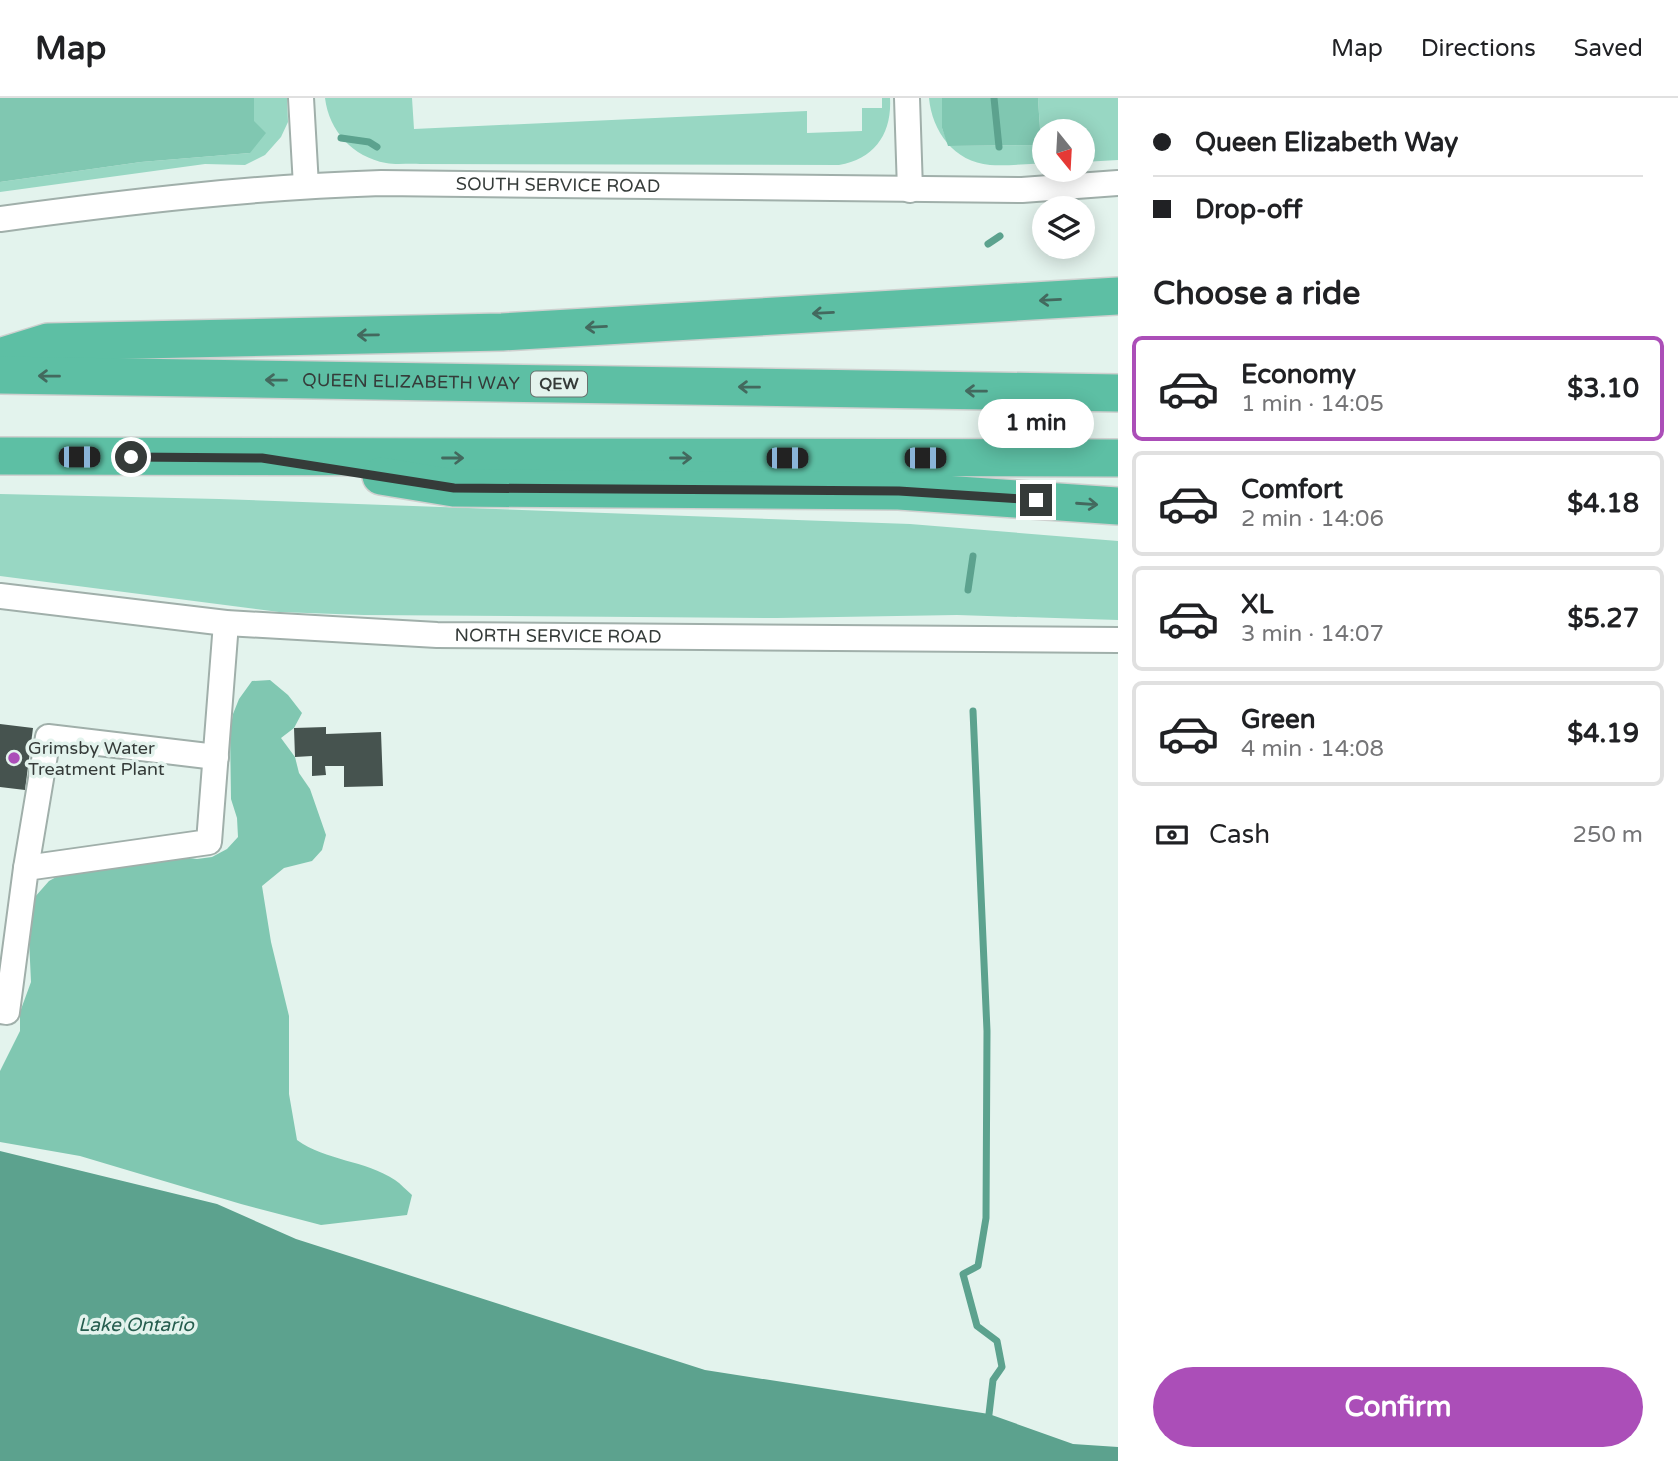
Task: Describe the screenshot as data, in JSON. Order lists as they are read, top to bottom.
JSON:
{
  "streets": {
    "highway": ["QUEEN ELIZABETH WAY", "QEW"],
    "street": ["SOUTH SERVICE ROAD", "NORTH SERVICE ROAD"]
  },
  "water": ["Lake Ontario"],
  "places": ["Grimsby Water Treatment Plant"],
  "north": "bottom",
  "page": {
    "header": "Map",
    "nav": ["Map", "Directions", "Saved"],
    "banner": ["Queen Elizabeth Way", "Drop-off"],
    "heading": "Choose a ride",
    "list": [
      {
        "name": "Economy",
        "note": "1 min · 14:05",
        "value": "$3.10"
      },
      {
        "name": "Comfort",
        "note": "2 min · 14:06",
        "value": "$4.18"
      },
      {
        "name": "XL",
        "note": "3 min · 14:07",
        "value": "$5.27"
      },
      {
        "name": "Green",
        "note": "4 min · 14:08",
        "value": "$4.19"
      }
    ],
    "bubble": "1 min",
    "pay": ["Cash", "250 m"],
    "buttons": "Confirm"
  }
}
